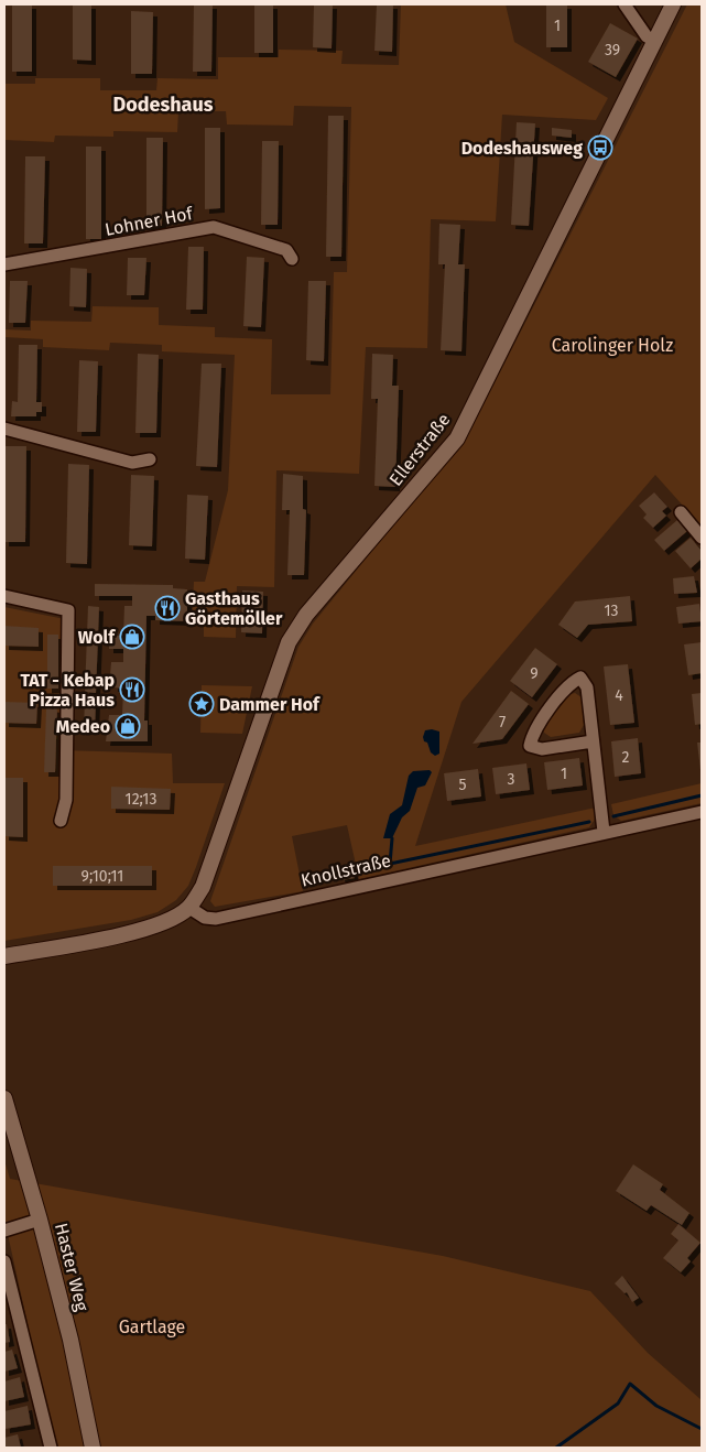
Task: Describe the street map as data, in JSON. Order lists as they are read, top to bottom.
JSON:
{
  "streets": {
    "street": [
      "Lohner Hof",
      "Ellerstraße",
      "Knollstraße",
      "Haster Weg"
    ]
  },
  "crossings": [
    ["Ellerstraße", "Knollstraße"]
  ],
  "districts": ["Dodeshaus"],
  "parks": ["Carolinger Holz", "Gartlage"],
  "places": {
    "bus stop": ["Dodeshausweg"],
    "restaurant": ["Gasthaus Görtemöller", "TAT - Kebap Pizza Haus"],
    "shop": ["Wolf", "Medeo"],
    "place": ["Dammer Hof"]
  },
  "house_numbers": [
    "1",
    "39",
    "13",
    "9",
    "4",
    "7",
    "2",
    "1",
    "3",
    "5",
    "12;13",
    "9;10;11"
  ]
}
